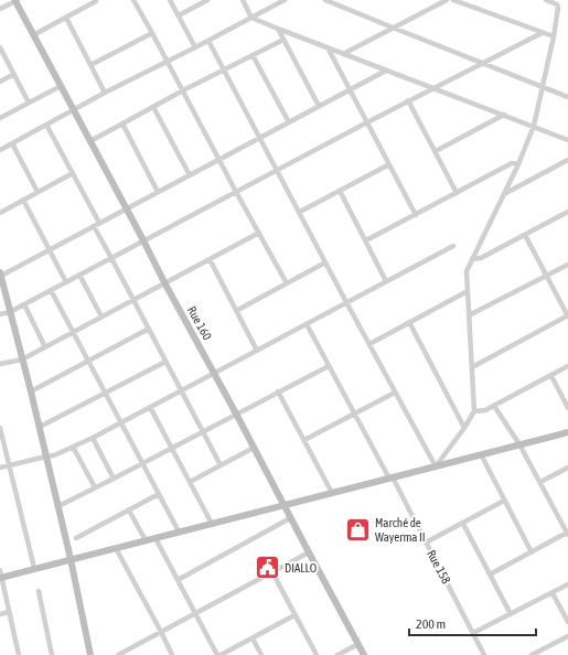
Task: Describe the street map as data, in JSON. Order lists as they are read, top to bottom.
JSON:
{
  "streets": {
    "street": ["Rue 160", "Rue 158"]
  },
  "places": {
    "shop": ["Marché de Wayerma II"],
    "public building": ["DIALLO"]
  },
  "scale_bar": "200 m"
}
